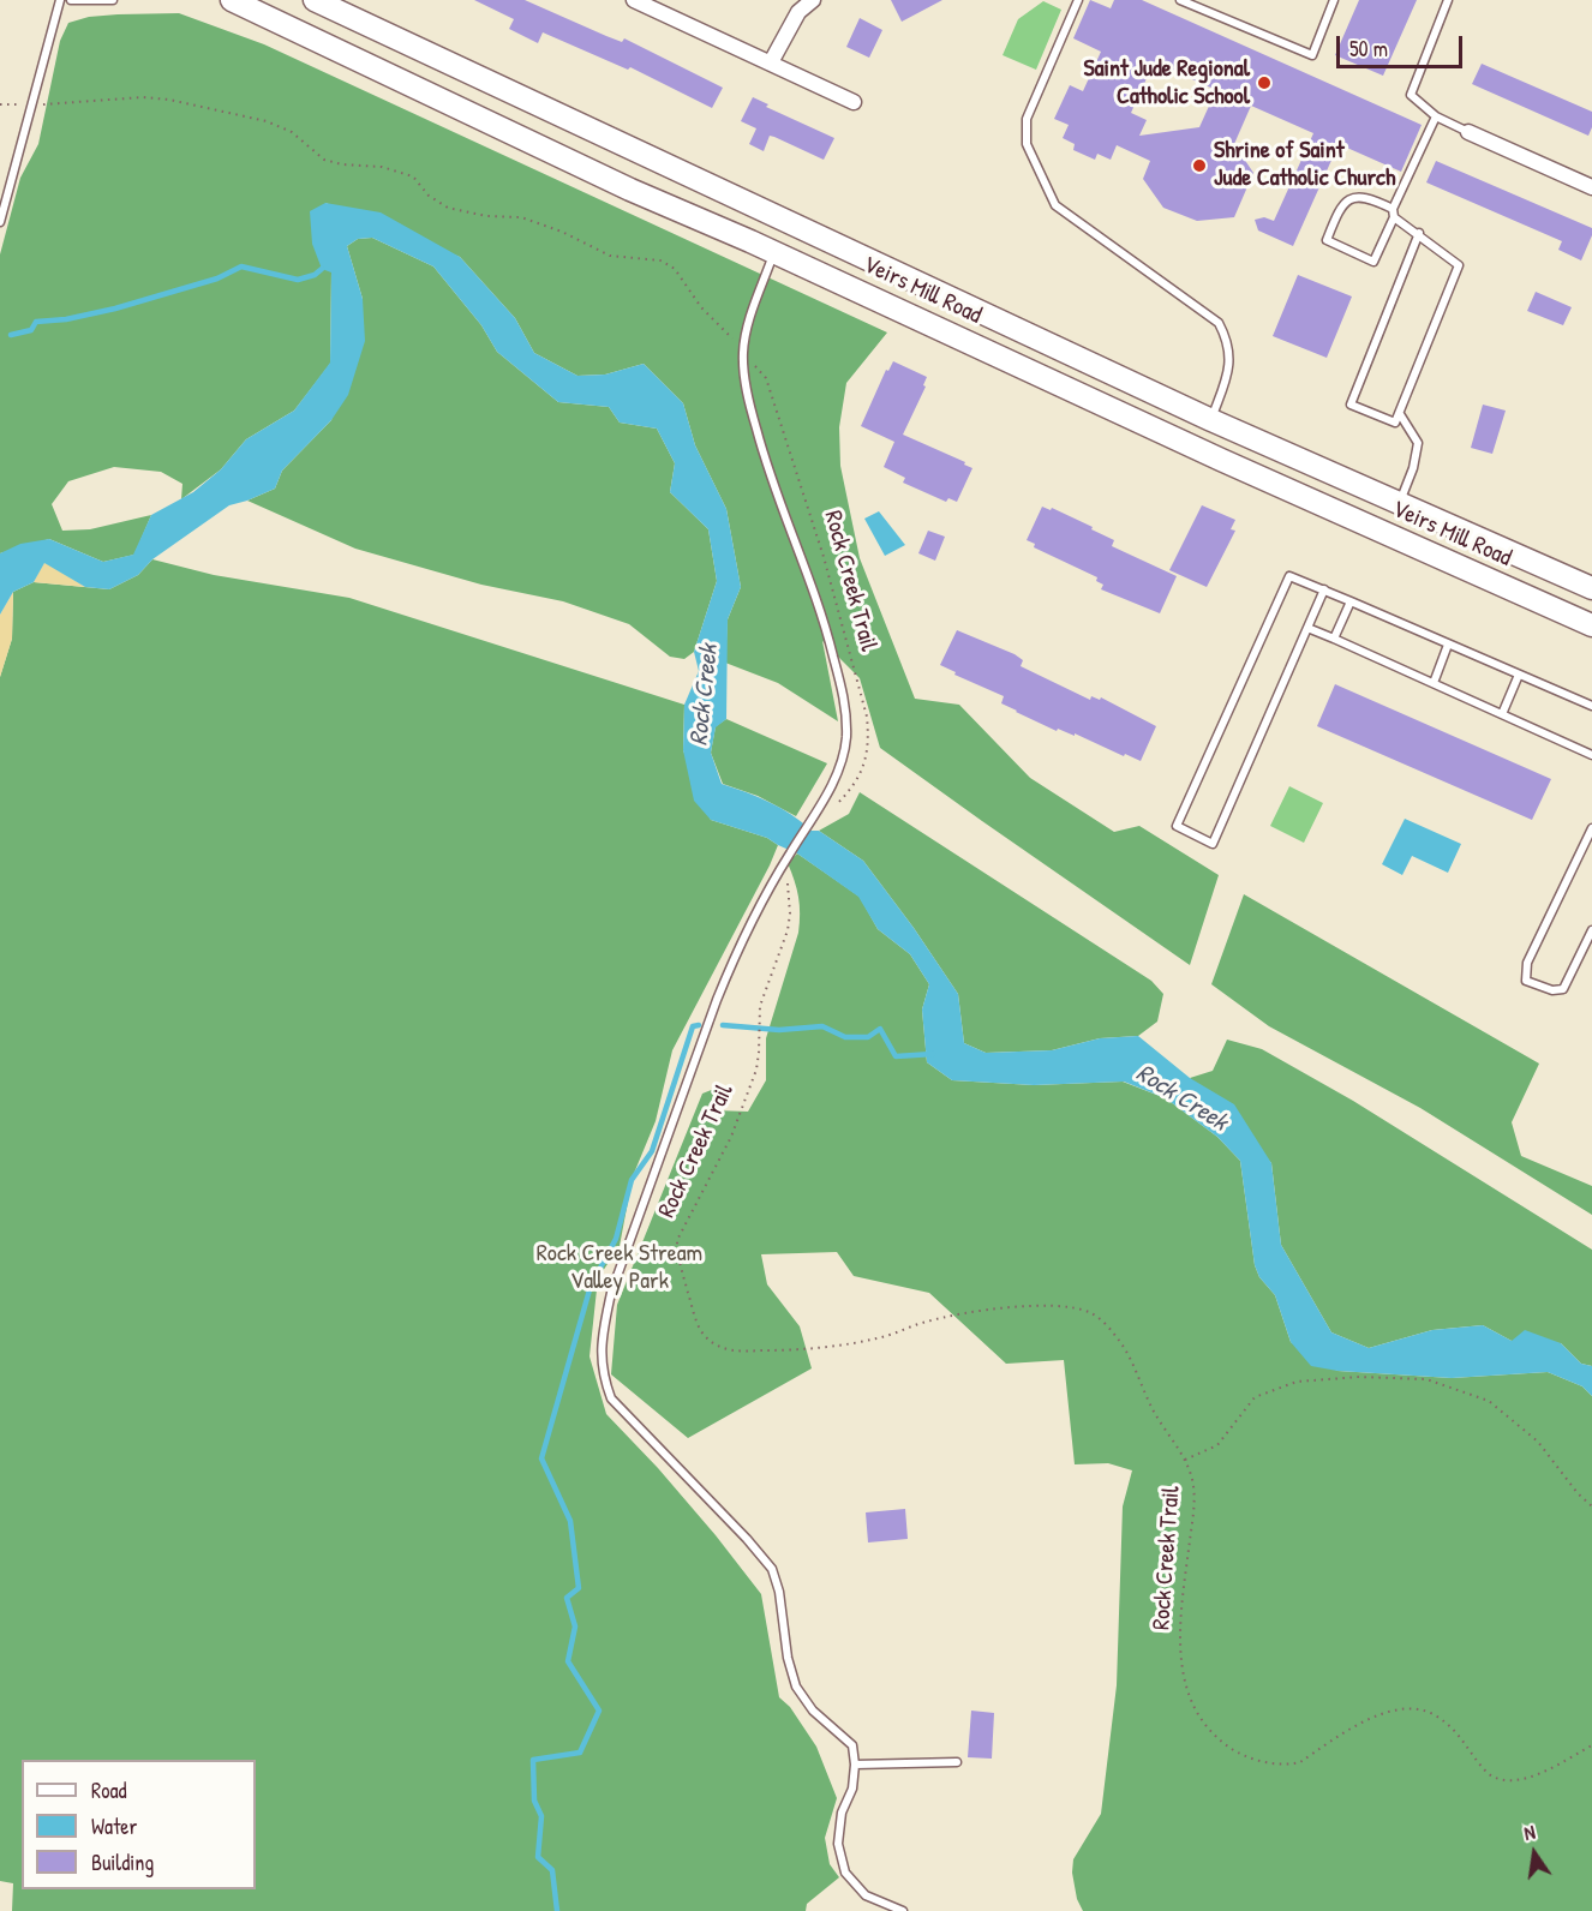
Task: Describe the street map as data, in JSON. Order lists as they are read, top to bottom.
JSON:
{
  "streets": {
    "main road": ["Veirs Mill Road"],
    "path": ["Rock Creek Trail"]
  },
  "water": ["Rock Creek"],
  "parks": ["Rock Creek Stream Valley Park"],
  "places": ["Saint Jude Regional Catholic School", "Shrine of Saint Jude Catholic Church"],
  "legend": ["Road", "Water", "Building"],
  "scale_bar": "50 m",
  "north": "top"
}
